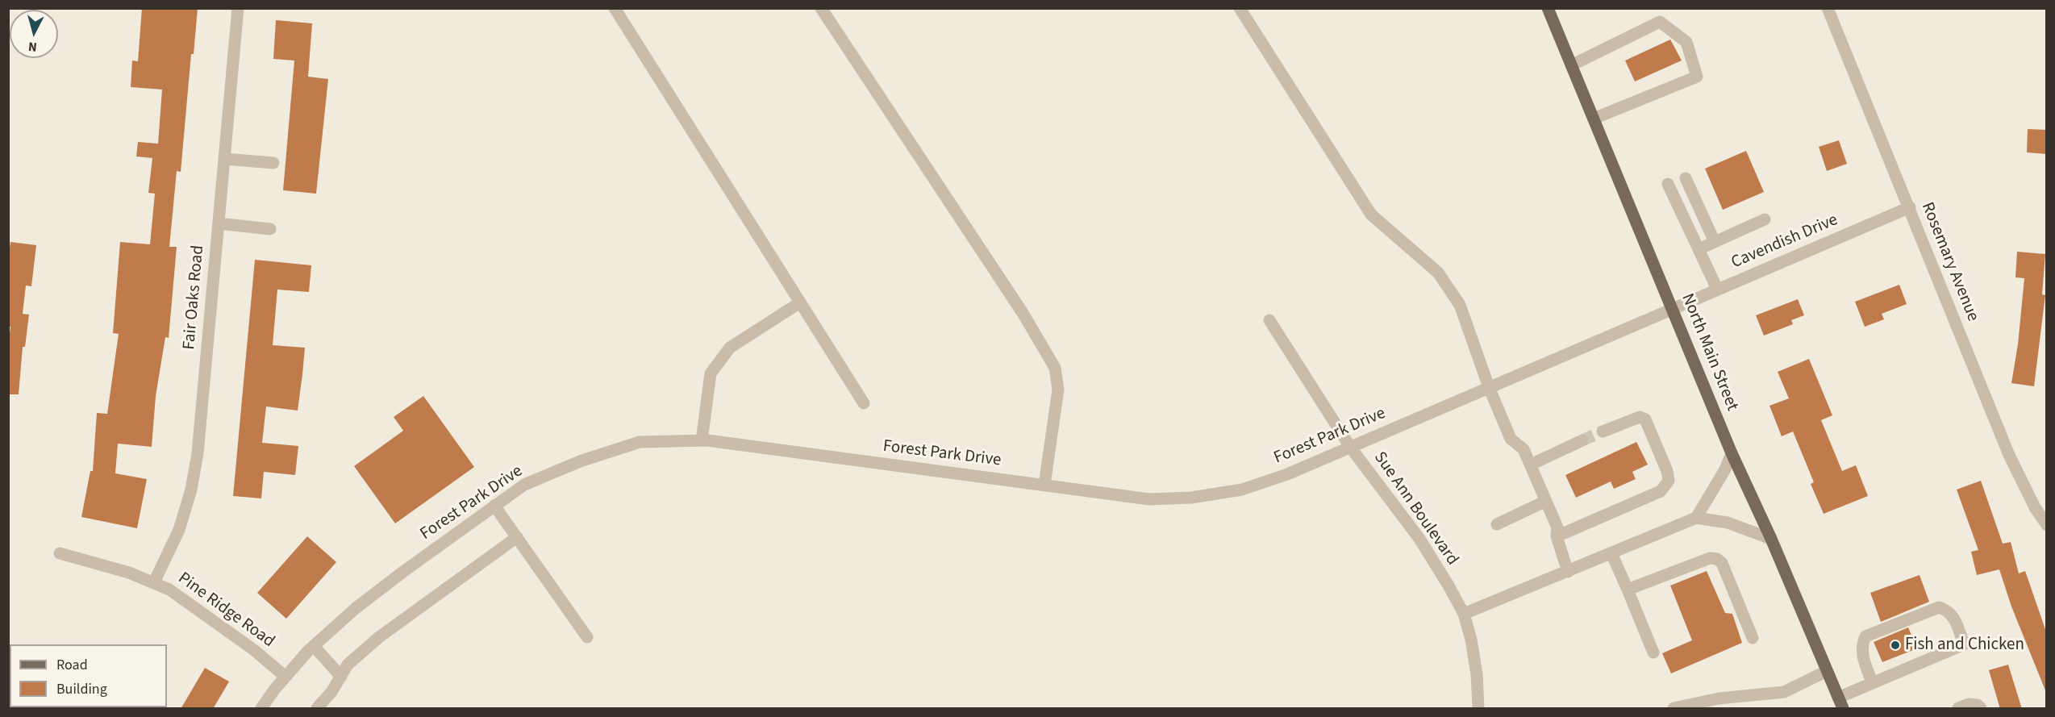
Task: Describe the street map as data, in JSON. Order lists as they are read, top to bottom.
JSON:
{
  "streets": {
    "main road": ["North Main Street"],
    "street": [
      "Cavendish Drive",
      "Rosemary Avenue",
      "Fair Oaks Road",
      "Forest Park Drive",
      "Sue Ann Boulevard",
      "Pine Ridge Road"
    ]
  },
  "crossings": [
    ["Cavendish Drive", "Rosemary Avenue"],
    ["Cavendish Drive", "North Main Street"],
    ["Cavendish Drive", "Forest Park Drive"],
    ["Fair Oaks Road", "Pine Ridge Road"],
    ["North Main Street", "Forest Park Drive"],
    ["Forest Park Drive", "Sue Ann Boulevard"],
    ["Forest Park Drive", "Pine Ridge Road"]
  ],
  "places": ["Fish and Chicken"],
  "legend": ["Road", "Building"],
  "north": "bottom"
}
